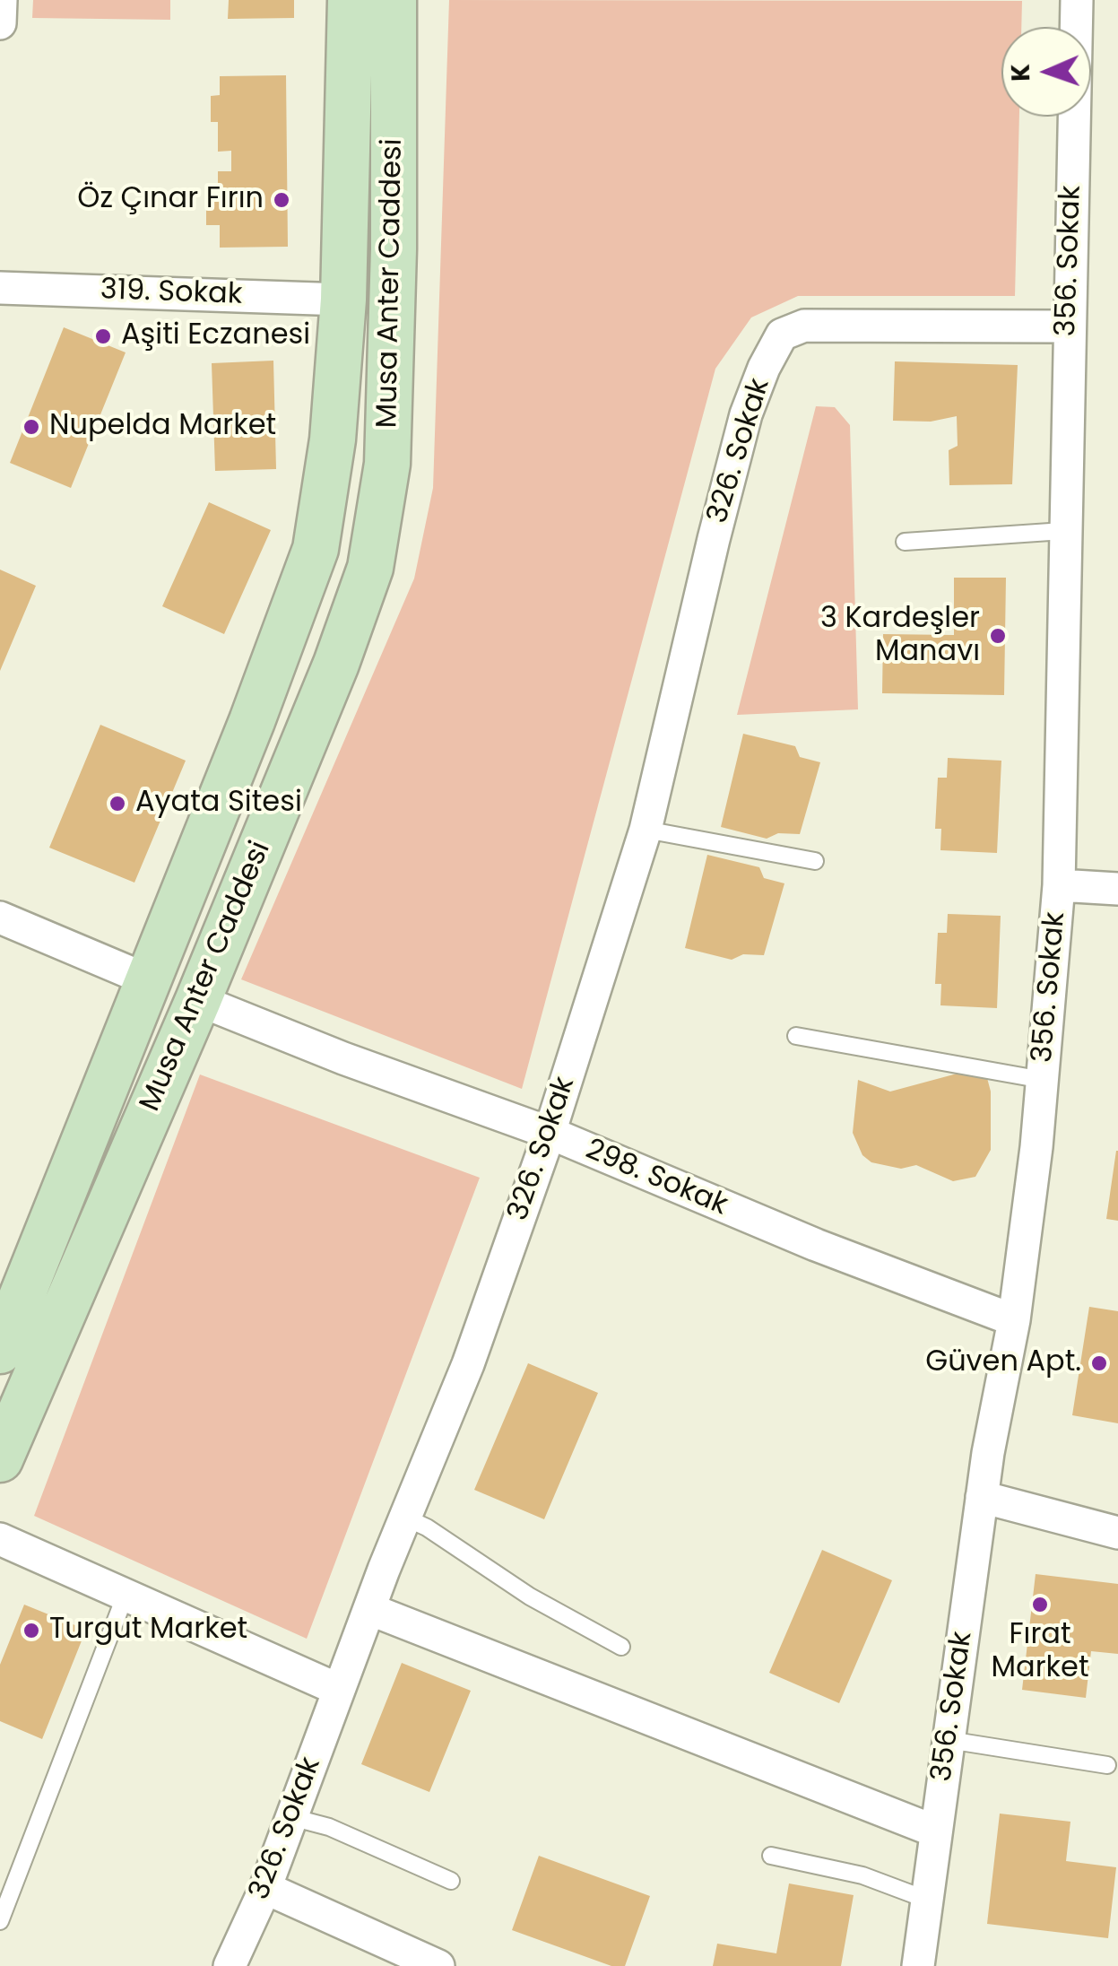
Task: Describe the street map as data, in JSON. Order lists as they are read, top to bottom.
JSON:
{
  "streets": {
    "main road": ["Musa Anter Caddesi"],
    "street": [
      "356. Sokak",
      "319. Sokak",
      "326. Sokak",
      "298. Sokak"
    ]
  },
  "crossings": [
    ["356. Sokak", "326. Sokak"],
    ["356. Sokak", "298. Sokak"],
    ["Musa Anter Caddesi", "319. Sokak"],
    ["Musa Anter Caddesi", "298. Sokak"],
    ["326. Sokak", "298. Sokak"]
  ],
  "places": [
    "Öz Çınar Fırın",
    "Aşiti Eczanesi",
    "Nupelda Market",
    "3 Kardeşler Manavı",
    "Ayata Sitesi",
    "Güven Apt.",
    "Fırat Market",
    "Turgut Market"
  ],
  "north": "left"
}
